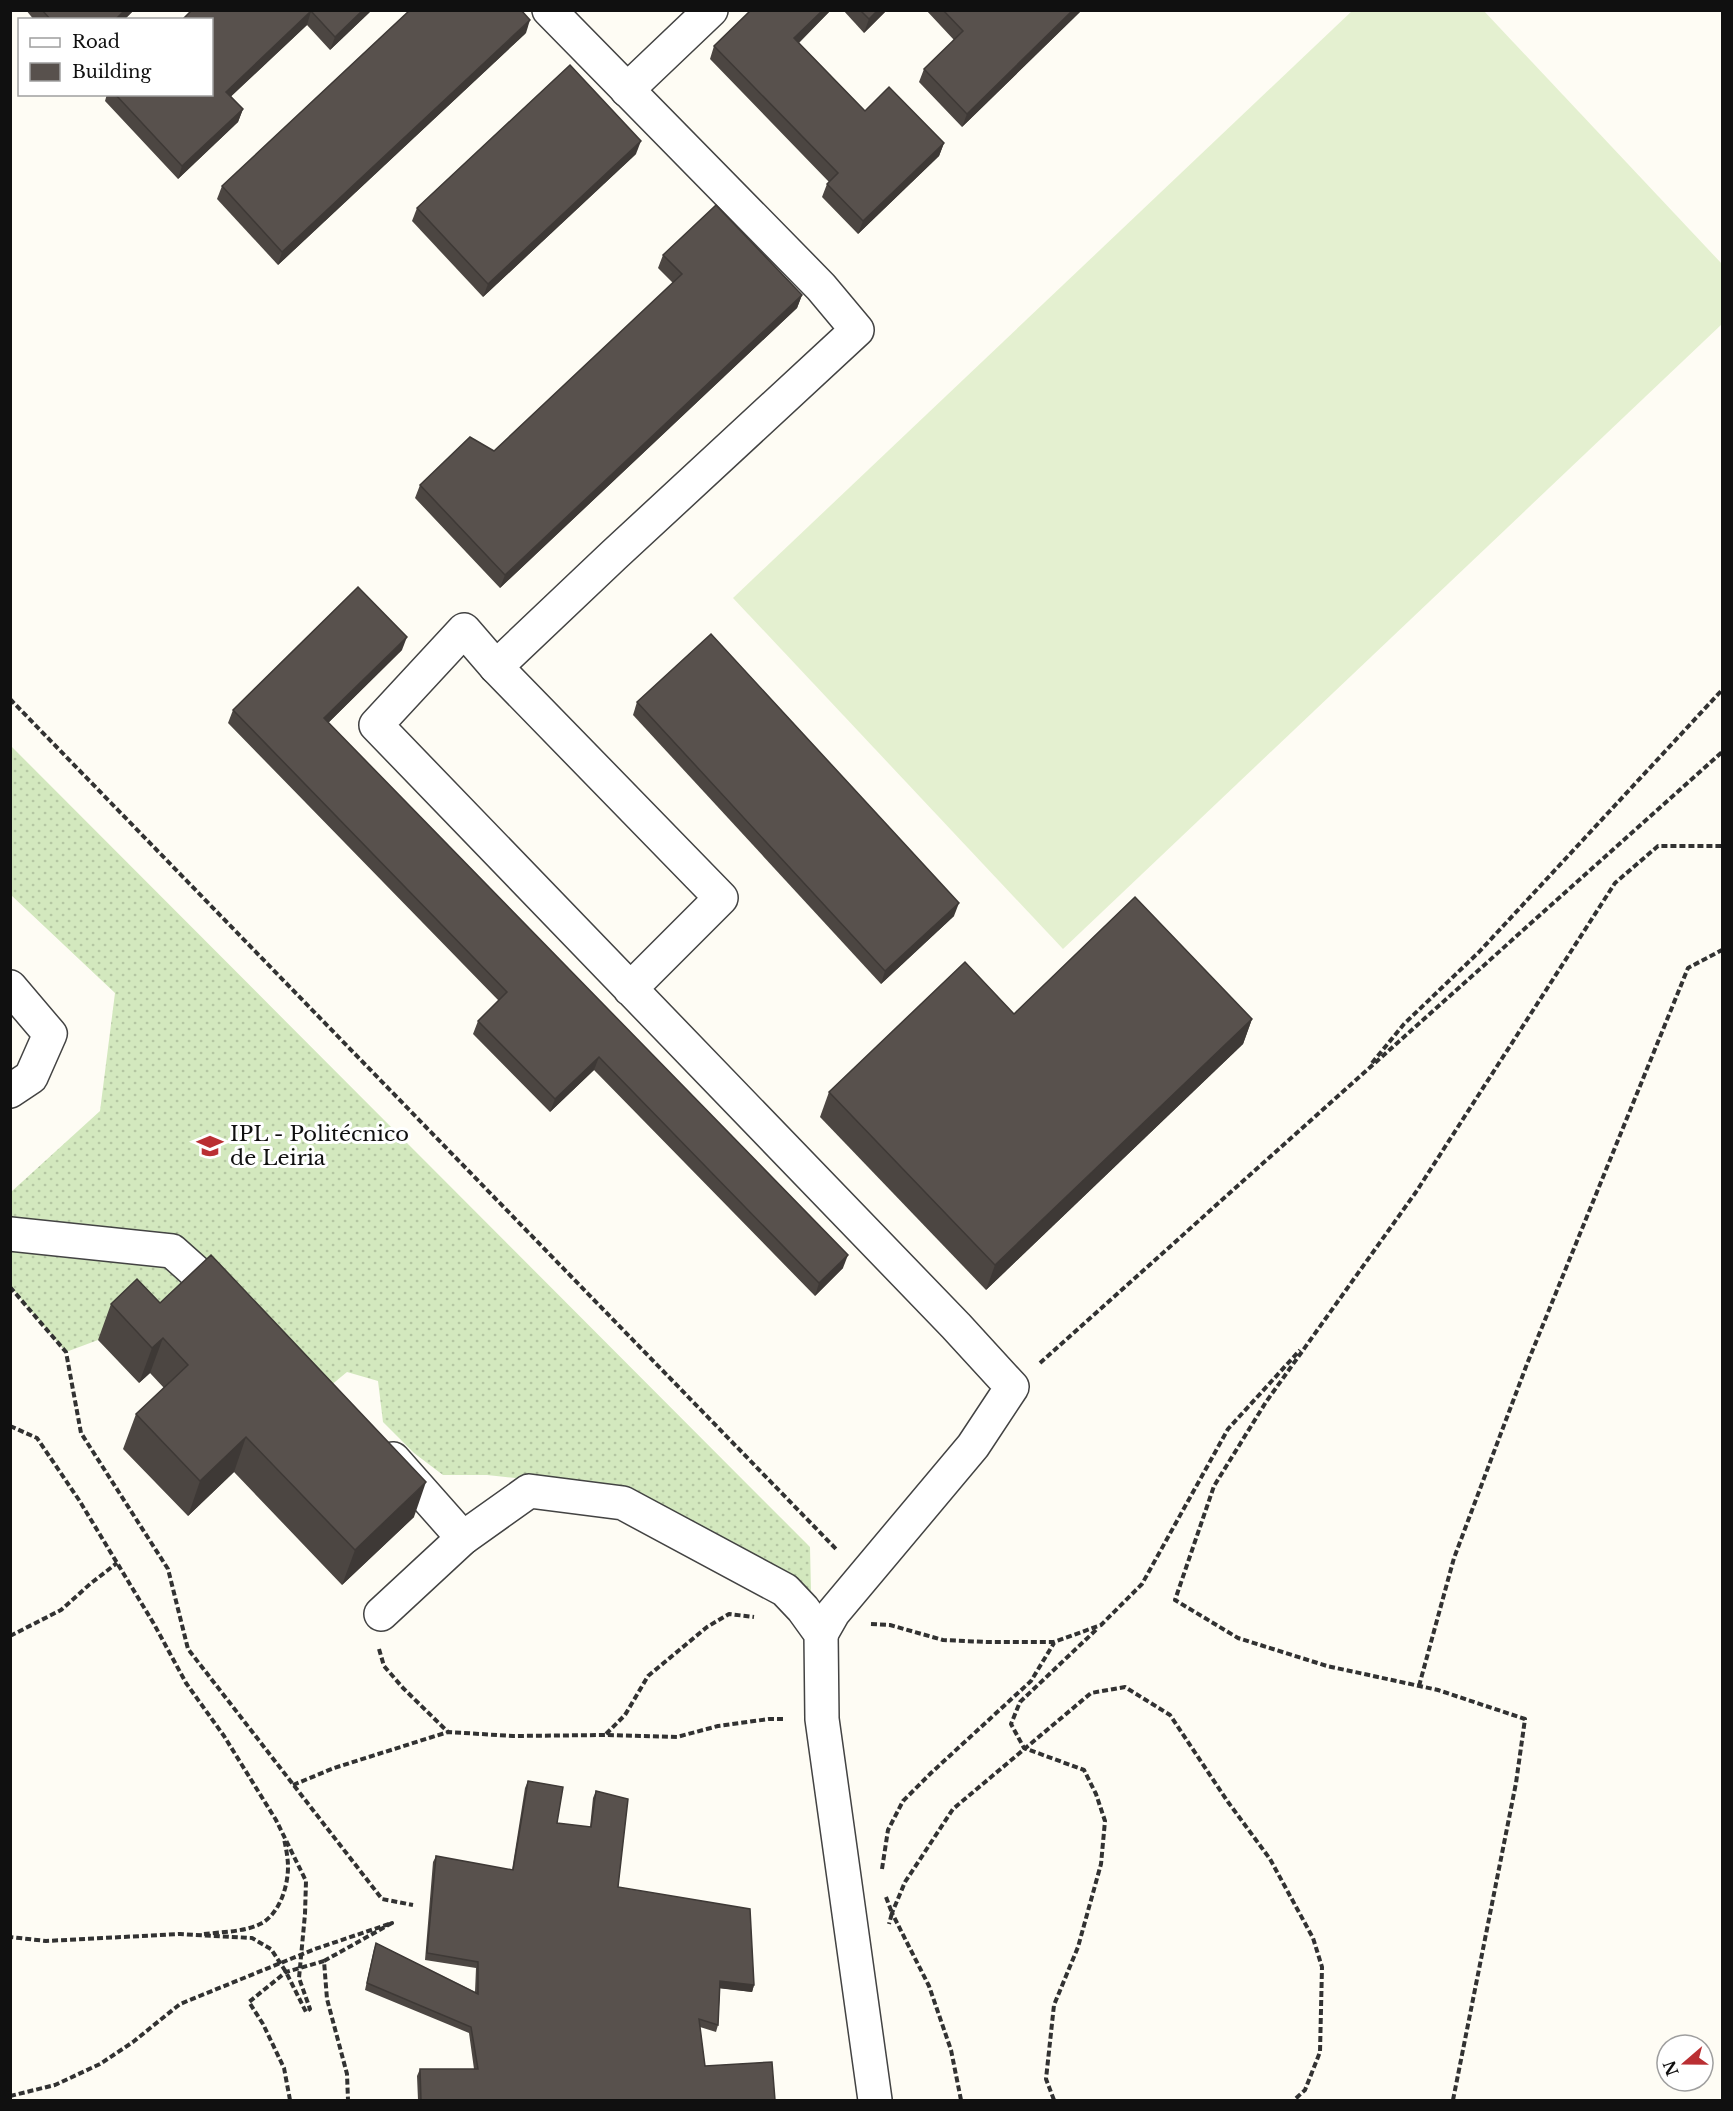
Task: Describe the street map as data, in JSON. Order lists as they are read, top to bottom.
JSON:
{
  "places": {
    "school or university": ["IPL - Politécnico de Leiria"]
  },
  "legend": ["Road", "Building"],
  "north": "left"
}
